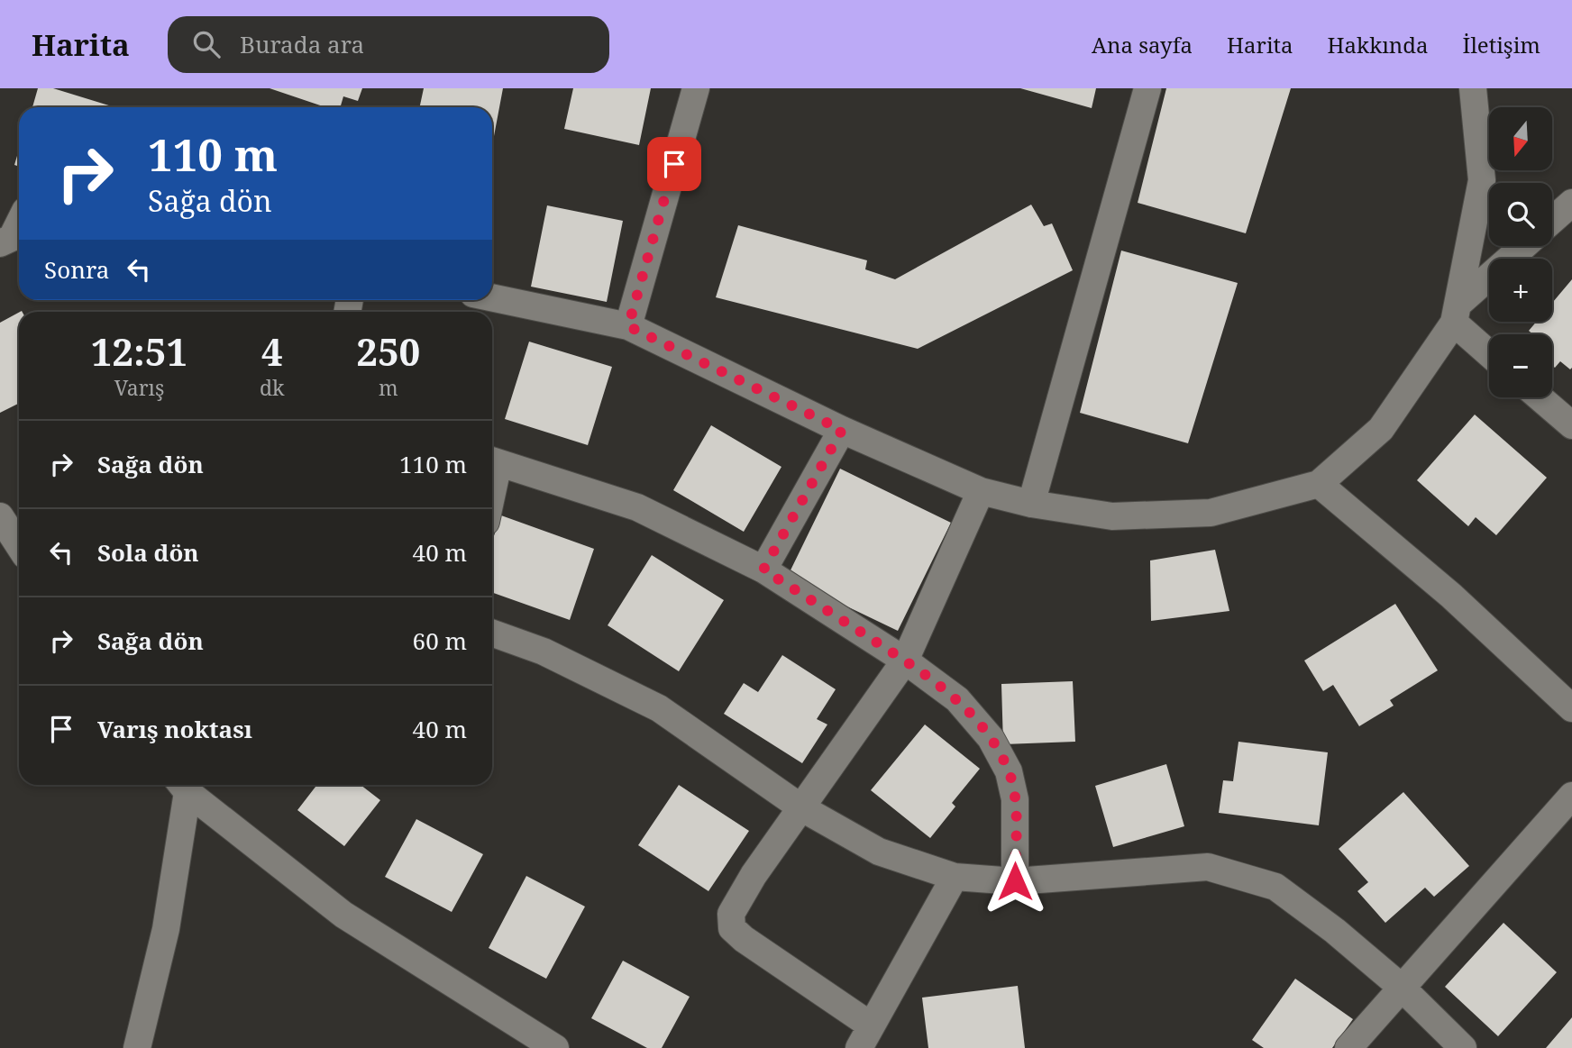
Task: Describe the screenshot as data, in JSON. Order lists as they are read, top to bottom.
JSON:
{
  "north": "bottom",
  "page": {
    "header": "Harita",
    "search": "Burada ara",
    "nav": [
      "Ana sayfa",
      "Harita",
      "Hakkında",
      "İletişim"
    ],
    "map_buttons": ["+", "−"],
    "turn": ["110 m", "Sağa dön"],
    "then": "Sonra",
    "eta": [
      "12:51",
      "Varış",
      "4",
      "dk",
      "250",
      "m"
    ],
    "list": [
      {
        "name": "Sağa dön",
        "value": "110 m"
      },
      {
        "name": "Sola dön",
        "value": "40 m"
      },
      {
        "name": "Sağa dön",
        "value": "60 m"
      },
      {
        "name": "Varış noktası",
        "value": "40 m"
      }
    ]
  }
}
